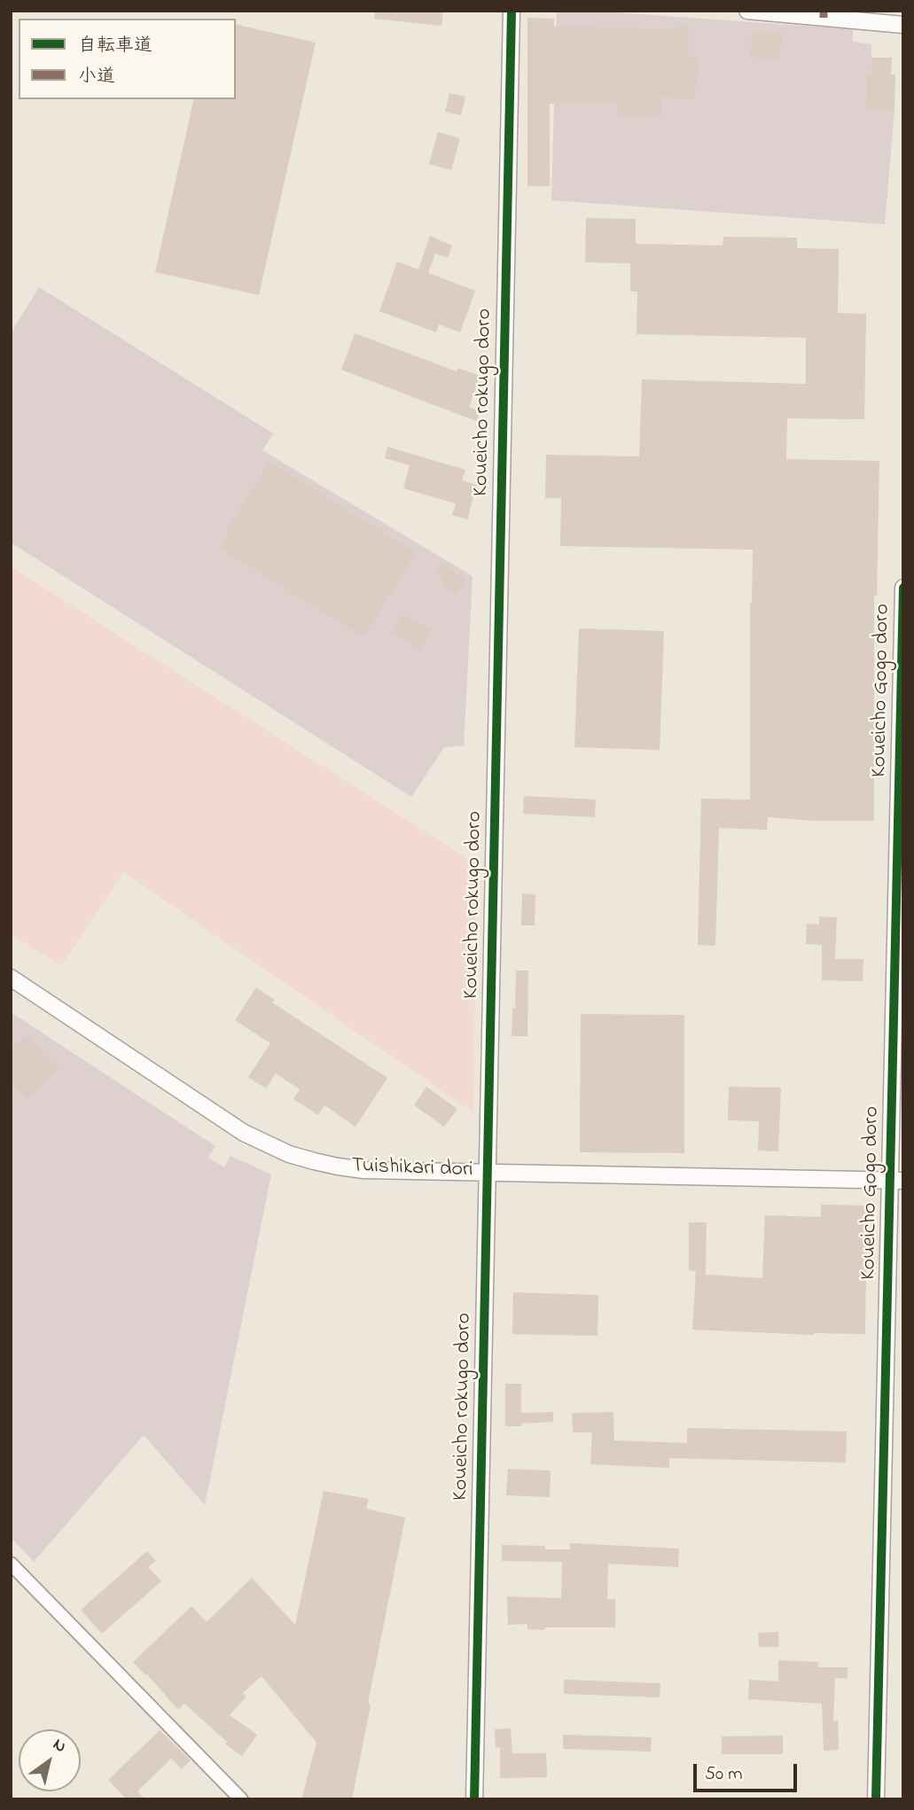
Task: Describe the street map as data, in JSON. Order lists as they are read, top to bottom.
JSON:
{
  "streets": {
    "street": ["Koueicho rokugo doro", "Koueicho Gogo doro", "Tuishikari dori"]
  },
  "crossings": [
    ["Koueicho rokugo doro", "Tuishikari dori"],
    ["Koueicho Gogo doro", "Tuishikari dori"]
  ],
  "legend": ["自転車道", "小道"],
  "scale_bar": "50 m",
  "north": "top right"
}
